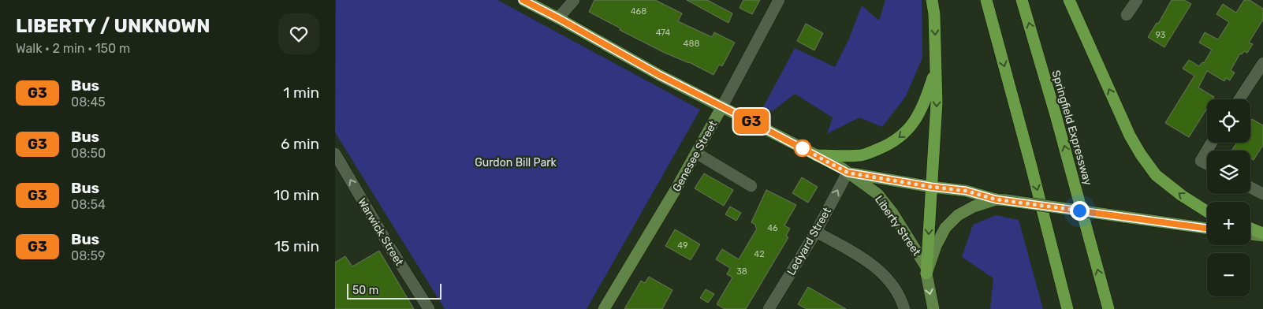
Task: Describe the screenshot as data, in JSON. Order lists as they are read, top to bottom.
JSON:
{
  "streets": {
    "highway": ["Springfield Expressway"],
    "main road": ["Genesee Street", "Liberty Street"],
    "street": ["Warwick Street", "Ledyard Street"]
  },
  "crossings": [
    ["Genesee Street", "Liberty Street"],
    ["Liberty Street", "Ledyard Street"]
  ],
  "one_way": ["Warwick Street", "Ledyard Street"],
  "parks": ["Gurdon Bill Park"],
  "lines": ["bus line G3"],
  "house_numbers": [
    "468",
    "474",
    "93",
    "488",
    "46",
    "49",
    "42",
    "38"
  ],
  "scale_bar": "50 m",
  "page": {
    "heading": ["LIBERTY / UNKNOWN", "Walk · 2 min · 150 m"],
    "on_map": "G3",
    "list": [
      {
        "mark": "G3",
        "name": "Bus",
        "note": "08:45",
        "value": "1 min"
      },
      {
        "mark": "G3",
        "name": "Bus",
        "note": "08:50",
        "value": "6 min"
      },
      {
        "mark": "G3",
        "name": "Bus",
        "note": "08:54",
        "value": "10 min"
      },
      {
        "mark": "G3",
        "name": "Bus",
        "note": "08:59",
        "value": "15 min"
      }
    ],
    "map_buttons": ["+", "−"],
    "scale": "50 m"
  }
}
